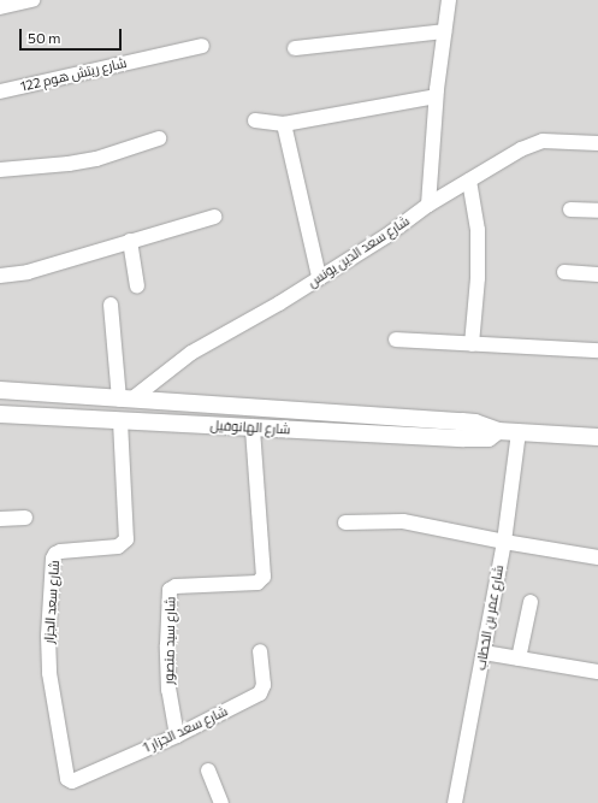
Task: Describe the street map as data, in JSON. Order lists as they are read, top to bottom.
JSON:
{
  "streets": {
    "street": [
      "شارع ريتش هوم 122",
      "شارع سعد الدين يونس",
      "شارع الهانوفيل",
      "شارع سعد الجزار",
      "شارع عمر بن الخطاب",
      "شارع سيد منصور",
      "شارع سعد الجزار 1"
    ]
  },
  "crossings": [
    ["شارع سعد الدين يونس", "شارع الهانوفيل"],
    ["شارع الهانوفيل", "شارع سعد الجزار"],
    ["شارع الهانوفيل", "شارع عمر بن الخطاب"],
    ["شارع الهانوفيل", "شارع سيد منصور"],
    ["شارع سعد الجزار", "شارع سعد الجزار 1"],
    ["شارع سيد منصور", "شارع سعد الجزار 1"]
  ],
  "scale_bar": "50 m"
}
